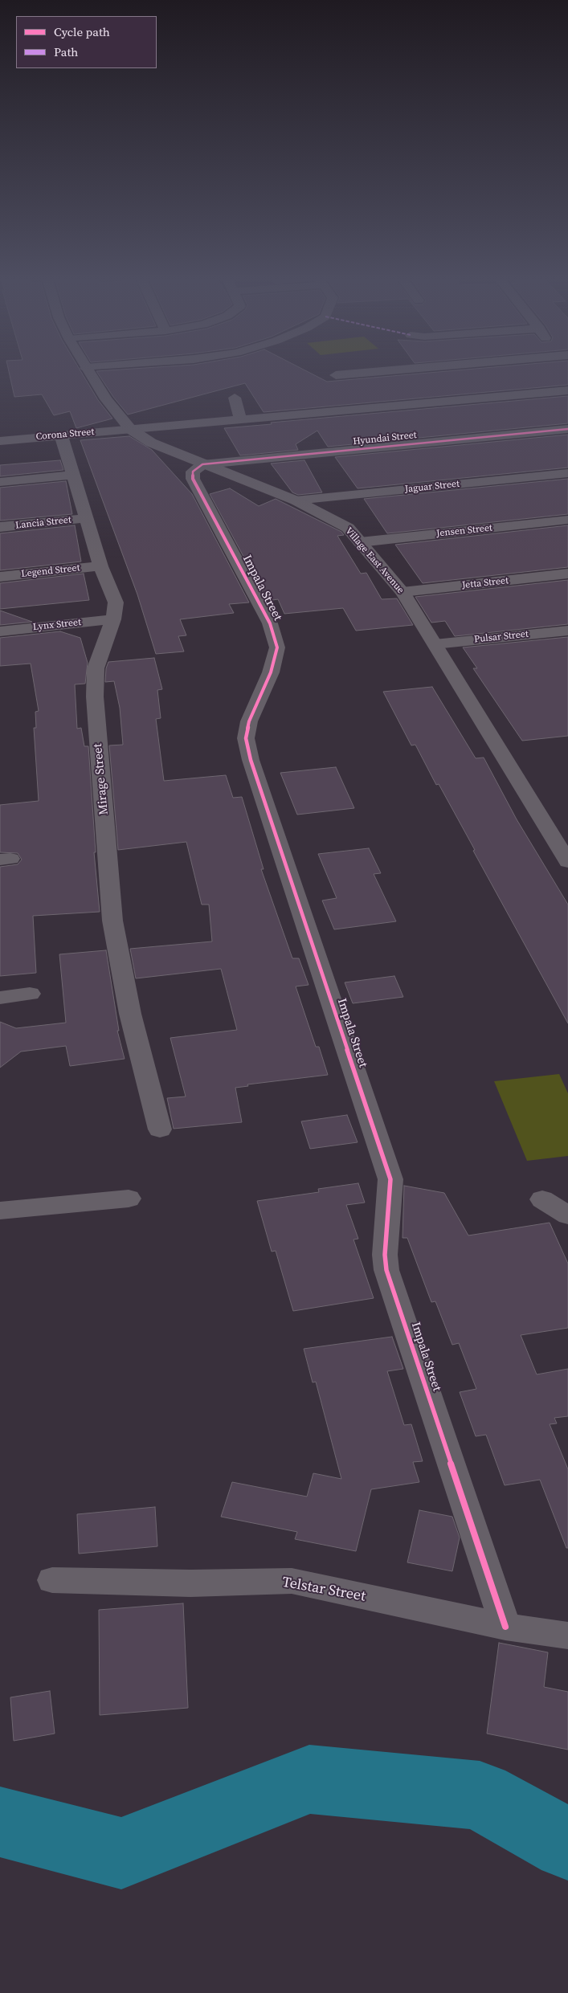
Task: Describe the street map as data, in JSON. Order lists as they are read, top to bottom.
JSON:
{
  "streets": {
    "street": [
      "Corona Street",
      "Hyundai Street",
      "Jaguar Street",
      "Lancia Street",
      "Jensen Street",
      "Village East Avenue",
      "Legend Street",
      "Jetta Street",
      "Impala Street",
      "Lynx Street",
      "Pulsar Street",
      "Mirage Street",
      "Telstar Street"
    ]
  },
  "crossings": [
    ["Corona Street", "Village East Avenue"],
    ["Corona Street", "Mirage Street"],
    ["Hyundai Street", "Village East Avenue"],
    ["Hyundai Street", "Impala Street"],
    ["Jaguar Street", "Village East Avenue"],
    ["Lancia Street", "Mirage Street"],
    ["Jensen Street", "Village East Avenue"],
    ["Village East Avenue", "Jetta Street"],
    ["Village East Avenue", "Impala Street"],
    ["Village East Avenue", "Pulsar Street"],
    ["Legend Street", "Mirage Street"],
    ["Impala Street", "Telstar Street"],
    ["Lynx Street", "Mirage Street"]
  ],
  "legend": ["Cycle path", "Path"]
}
